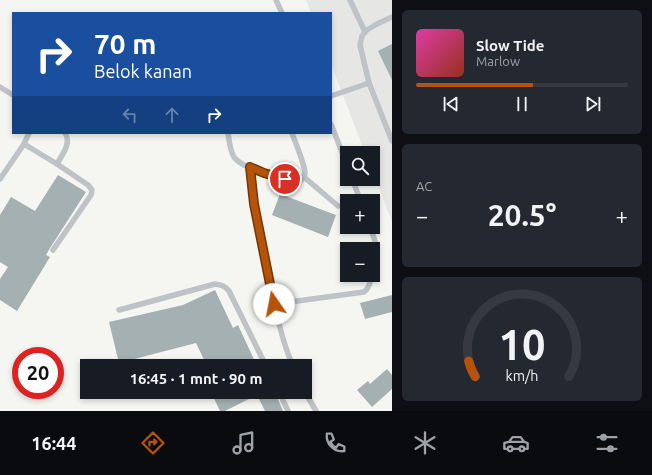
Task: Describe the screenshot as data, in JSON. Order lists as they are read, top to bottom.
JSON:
{
  "page": {
    "turn": ["70 m", "Belok kanan"],
    "song": ["Slow Tide", "Marlow"],
    "tile": "AC",
    "map_buttons": ["+", "−"],
    "heat": ["−", "20.5°", "+"],
    "limit": "20",
    "trip": "16:45 · 1 mnt · 90 m",
    "tabs": "16:44",
    "gauge": ["10", "km/h"]
  }
}
